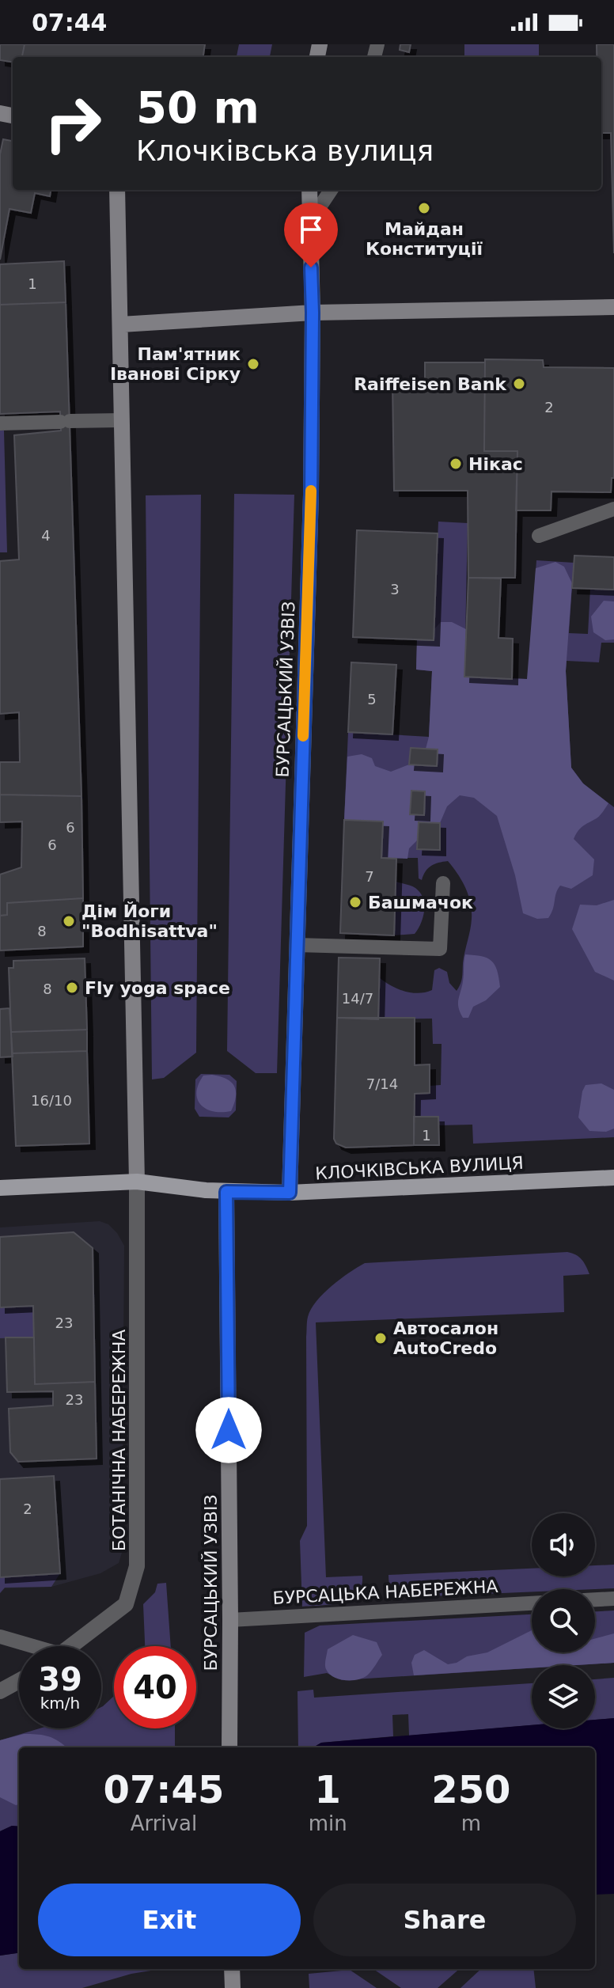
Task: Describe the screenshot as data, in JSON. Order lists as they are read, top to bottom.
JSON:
{
  "streets": {
    "main road": ["КЛОЧКІВСЬКА ВУЛИЦЯ"],
    "street": ["БУРСАЦЬКИЙ УЗВІЗ", "БОТАНІЧНА НАБЕРЕЖНА"],
    "lane": ["БУРСАЦЬКА НАБЕРЕЖНА"]
  },
  "crossings": [
    ["БУРСАЦЬКИЙ УЗВІЗ", "КЛОЧКІВСЬКА ВУЛИЦЯ"],
    ["БУРСАЦЬКИЙ УЗВІЗ", "БУРСАЦЬКА НАБЕРЕЖНА"],
    ["КЛОЧКІВСЬКА ВУЛИЦЯ", "БОТАНІЧНА НАБЕРЕЖНА"]
  ],
  "places": [
    "Майдан Конституції",
    "Пам'ятник Іванові Сірку",
    "Raiffeisen Bank",
    "Нікас",
    "Башмачок",
    "Дім Йоги \"Bodhisattva\"",
    "Fly yoga space",
    "Автосалон AutoCredo"
  ],
  "house_numbers": [
    "1",
    "2",
    "4",
    "3",
    "5",
    "6",
    "6",
    "7",
    "8",
    "8",
    "14/7",
    "7/14",
    "16/10",
    "1",
    "23",
    "23",
    "2"
  ],
  "page": {
    "status": "07:44",
    "turn": ["50 m", "Клочківська вулиця"],
    "speed": "39 km/h",
    "limit": "40",
    "eta": [
      "07:45",
      "Arrival",
      "1",
      "min",
      "250",
      "m"
    ],
    "buttons": ["Exit", "Share"]
  }
}
